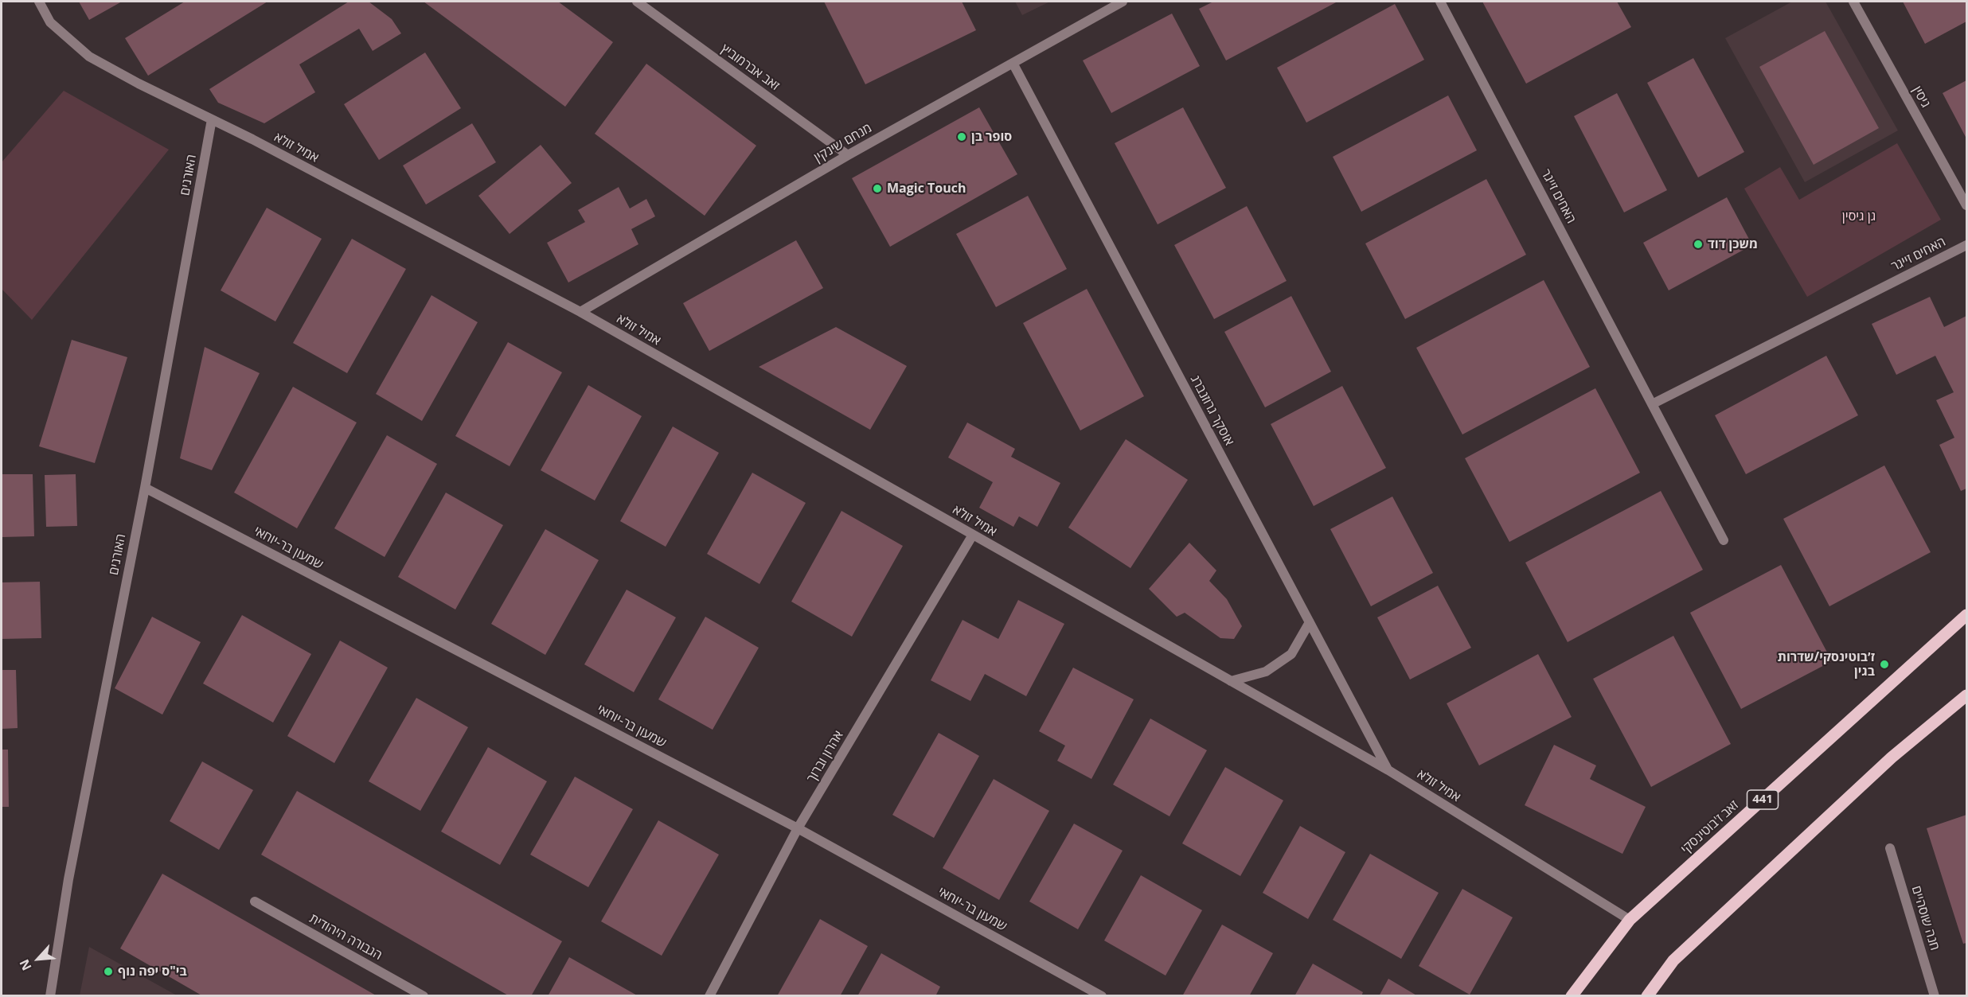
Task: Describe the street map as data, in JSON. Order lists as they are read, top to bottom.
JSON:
{
  "streets": {
    "main road": ["441", "זאב ז'בוטינסקי"],
    "street": [
      "זאב אברמוביץ",
      "גיסין",
      "מנחם שינקין",
      "אמיל זולא",
      "האורנים",
      "האחים זייגר",
      "אוסקר גרוזנברג",
      "שמעון בר-יוחאי",
      "אהרון וברוך",
      "חנה שוסהיים",
      "הגבורה היהודית"
    ]
  },
  "crossings": [
    ["זאב אברמוביץ", "מנחם שינקין"],
    ["מנחם שינקין", "אמיל זולא"],
    ["מנחם שינקין", "אוסקר גרוזנברג"],
    ["אמיל זולא", "האורנים"],
    ["אמיל זולא", "אוסקר גרוזנברג"],
    ["אמיל זולא", "אהרון וברוך"],
    ["אמיל זולא", "זאב ז'בוטינסקי"],
    ["האורנים", "שמעון בר-יוחאי"],
    ["שמעון בר-יוחאי", "אהרון וברוך"]
  ],
  "parks": ["גן גיסין"],
  "places": [
    "סופר בן",
    "Magic Touch",
    "משכן דוד",
    "ז׳בוטינסקי/שדרות בגין",
    "בי\"ס יפה נוף"
  ],
  "north": "bottom left"
}
